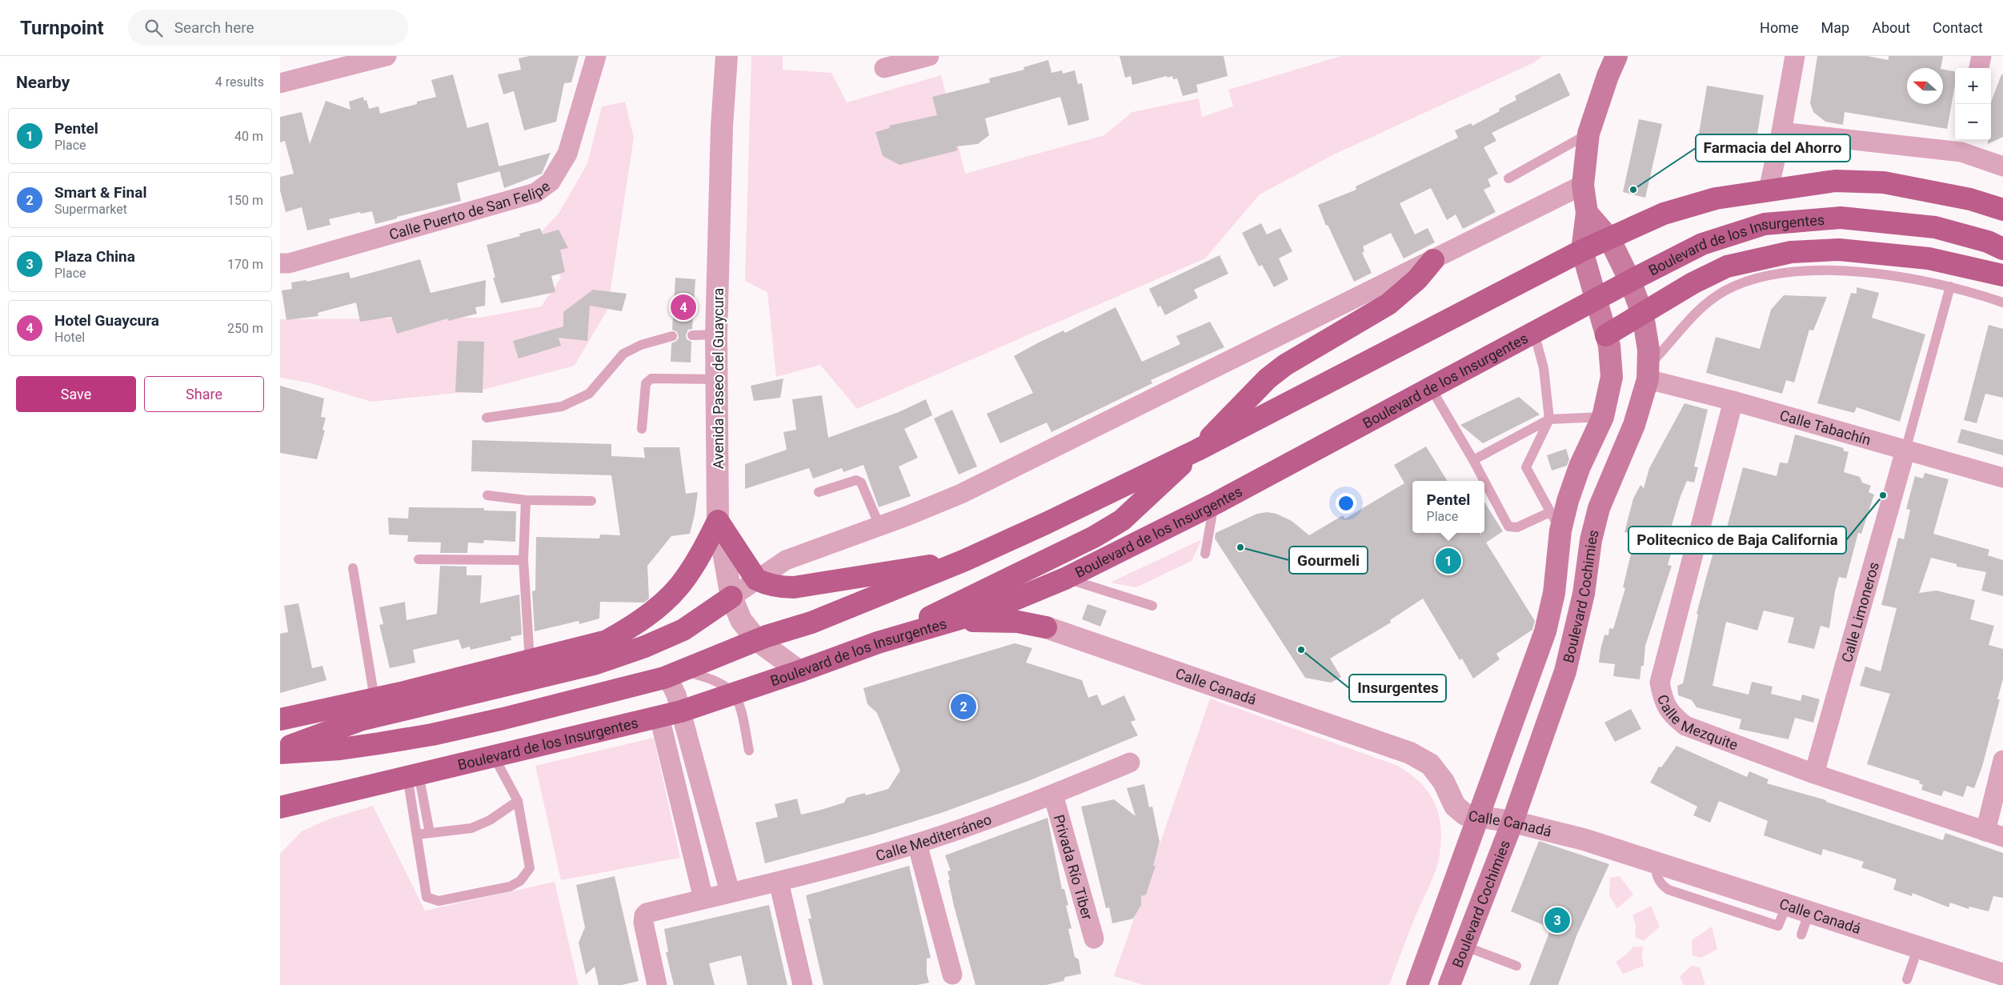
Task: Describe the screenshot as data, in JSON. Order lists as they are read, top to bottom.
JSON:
{
  "streets": {
    "main road": ["Boulevard de los Insurgentes", "Boulevard Cochimies"],
    "street": [
      "Calle Puerto de San Felipe",
      "Avenida Paseo del Guaycura",
      "Calle Tabachín",
      "Calle Limoneros",
      "Calle Canadá",
      "Calle Mezquite",
      "Calle Mediterráneo",
      "Privada Río Tiber"
    ]
  },
  "crossings": [
    ["Boulevard de los Insurgentes", "Avenida Paseo del Guaycura"],
    ["Boulevard de los Insurgentes", "Boulevard Cochimies"],
    ["Calle Tabachín", "Boulevard Cochimies"],
    ["Calle Tabachín", "Calle Limoneros"],
    ["Calle Tabachín", "Calle Mezquite"],
    ["Boulevard Cochimies", "Calle Canadá"],
    ["Calle Limoneros", "Calle Mezquite"],
    ["Calle Mediterráneo", "Privada Río Tiber"]
  ],
  "places": [
    "Farmacia del Ahorro",
    "Politecnico de Baja California",
    "Gourmeli",
    "Insurgentes"
  ],
  "north": "left",
  "page": {
    "header": "Turnpoint",
    "search": "Search here",
    "nav": [
      "Home",
      "Map",
      "About",
      "Contact"
    ],
    "heading": ["Nearby", "4 results"],
    "map_buttons": ["+", "−"],
    "list": [
      {
        "mark": "1",
        "name": "Pentel",
        "note": "Place",
        "value": "40 m"
      },
      {
        "mark": "2",
        "name": "Smart & Final",
        "note": "Supermarket",
        "value": "150 m"
      },
      {
        "mark": "3",
        "name": "Plaza China",
        "note": "Place",
        "value": "170 m"
      },
      {
        "mark": "4",
        "name": "Hotel Guaycura",
        "note": "Hotel",
        "value": "250 m"
      }
    ],
    "pins": [
      "4",
      "1",
      "2",
      "3"
    ],
    "buttons": ["Save", "Share"],
    "popup": ["Pentel", "Place"]
  }
}
